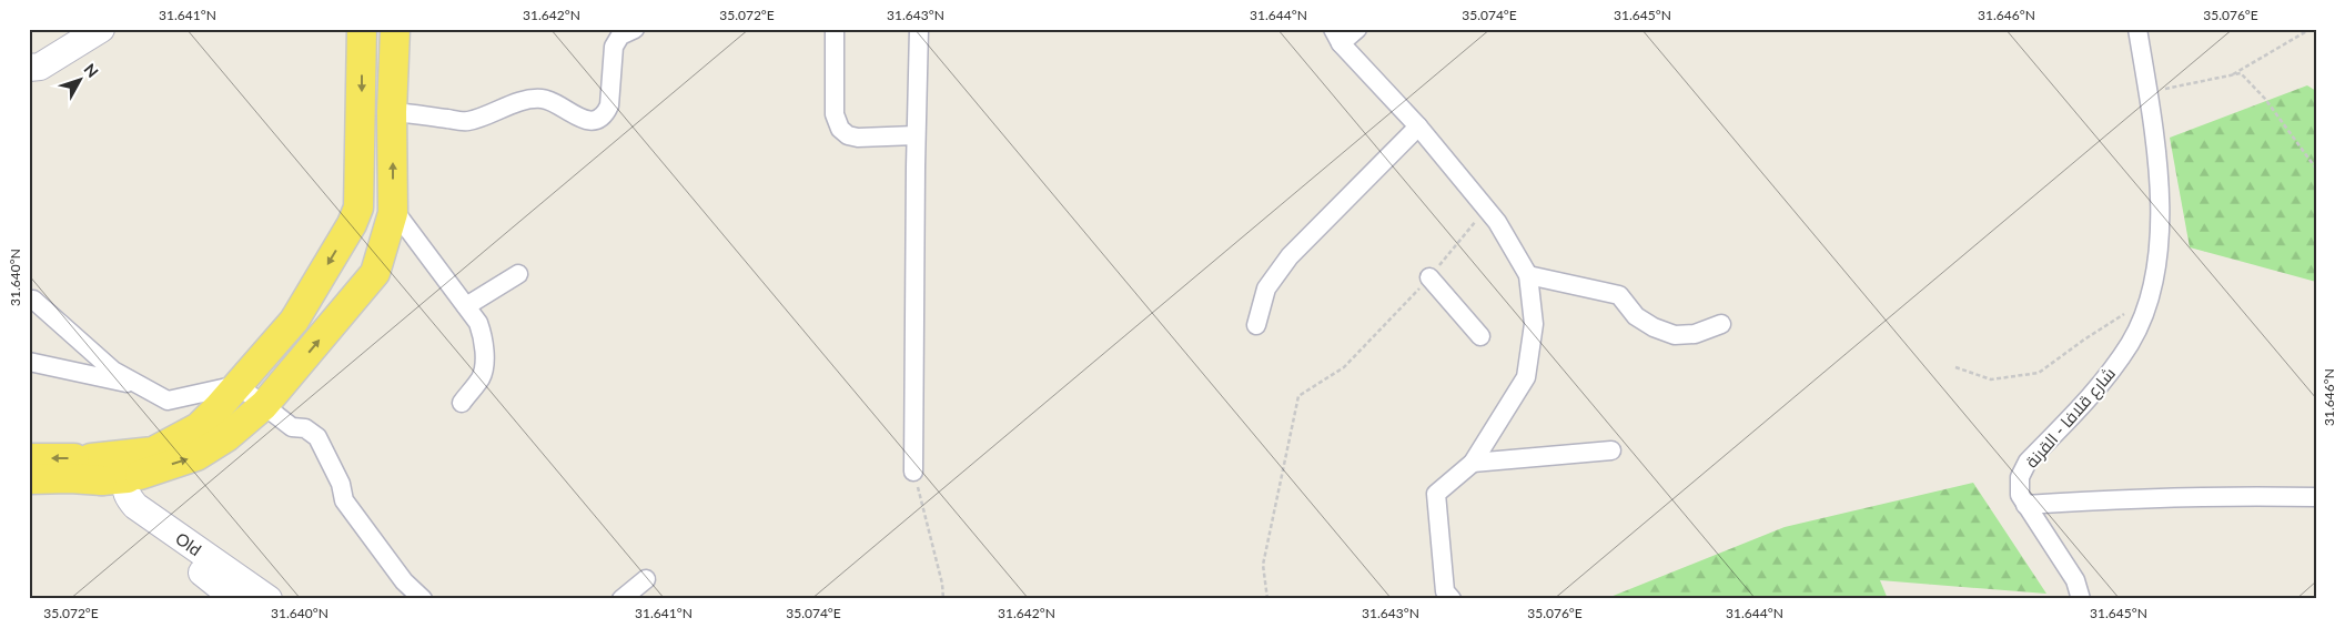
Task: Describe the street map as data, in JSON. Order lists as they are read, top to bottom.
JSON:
{
  "streets": {
    "main road": ["Old"],
    "street": ["شارع قلافا - القرنة"]
  },
  "north": "top right",
  "coordinates": [
    "31.641°N",
    "31.642°N",
    "35.072°E",
    "31.643°N",
    "31.644°N",
    "35.074°E",
    "31.645°N",
    "31.646°N",
    "35.076°E",
    "31.640°N"
  ]
}
